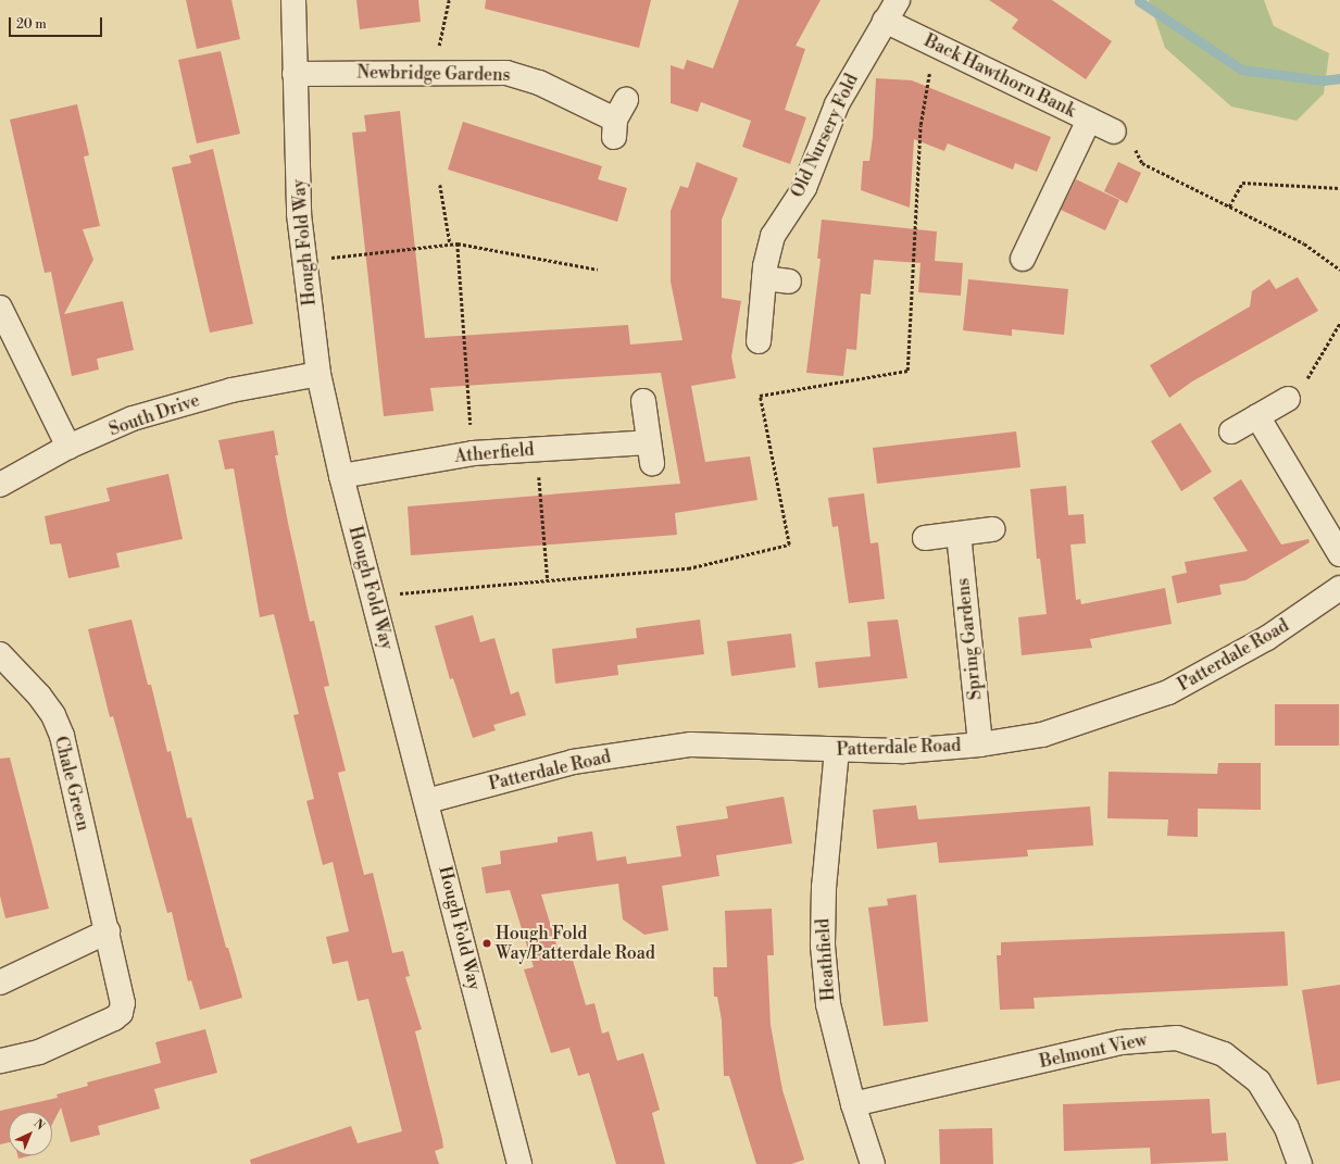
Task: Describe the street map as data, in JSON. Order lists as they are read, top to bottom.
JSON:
{
  "streets": {
    "street": [
      "Newbridge Gardens",
      "Back Hawthorn Bank",
      "Old Nursery Fold",
      "Hough Fold Way",
      "South Drive",
      "Atherfield",
      "Spring Gardens",
      "Patterdale Road",
      "Chale Green",
      "Heathfield",
      "Belmont View"
    ]
  },
  "crossings": [
    ["Newbridge Gardens", "Hough Fold Way"],
    ["Back Hawthorn Bank", "Old Nursery Fold"],
    ["Hough Fold Way", "South Drive"],
    ["Hough Fold Way", "Atherfield"],
    ["Hough Fold Way", "Patterdale Road"],
    ["Spring Gardens", "Patterdale Road"],
    ["Patterdale Road", "Heathfield"],
    ["Heathfield", "Belmont View"]
  ],
  "places": ["Hough Fold Way/Patterdale Road"],
  "scale_bar": "20 m",
  "north": "top right"
}
